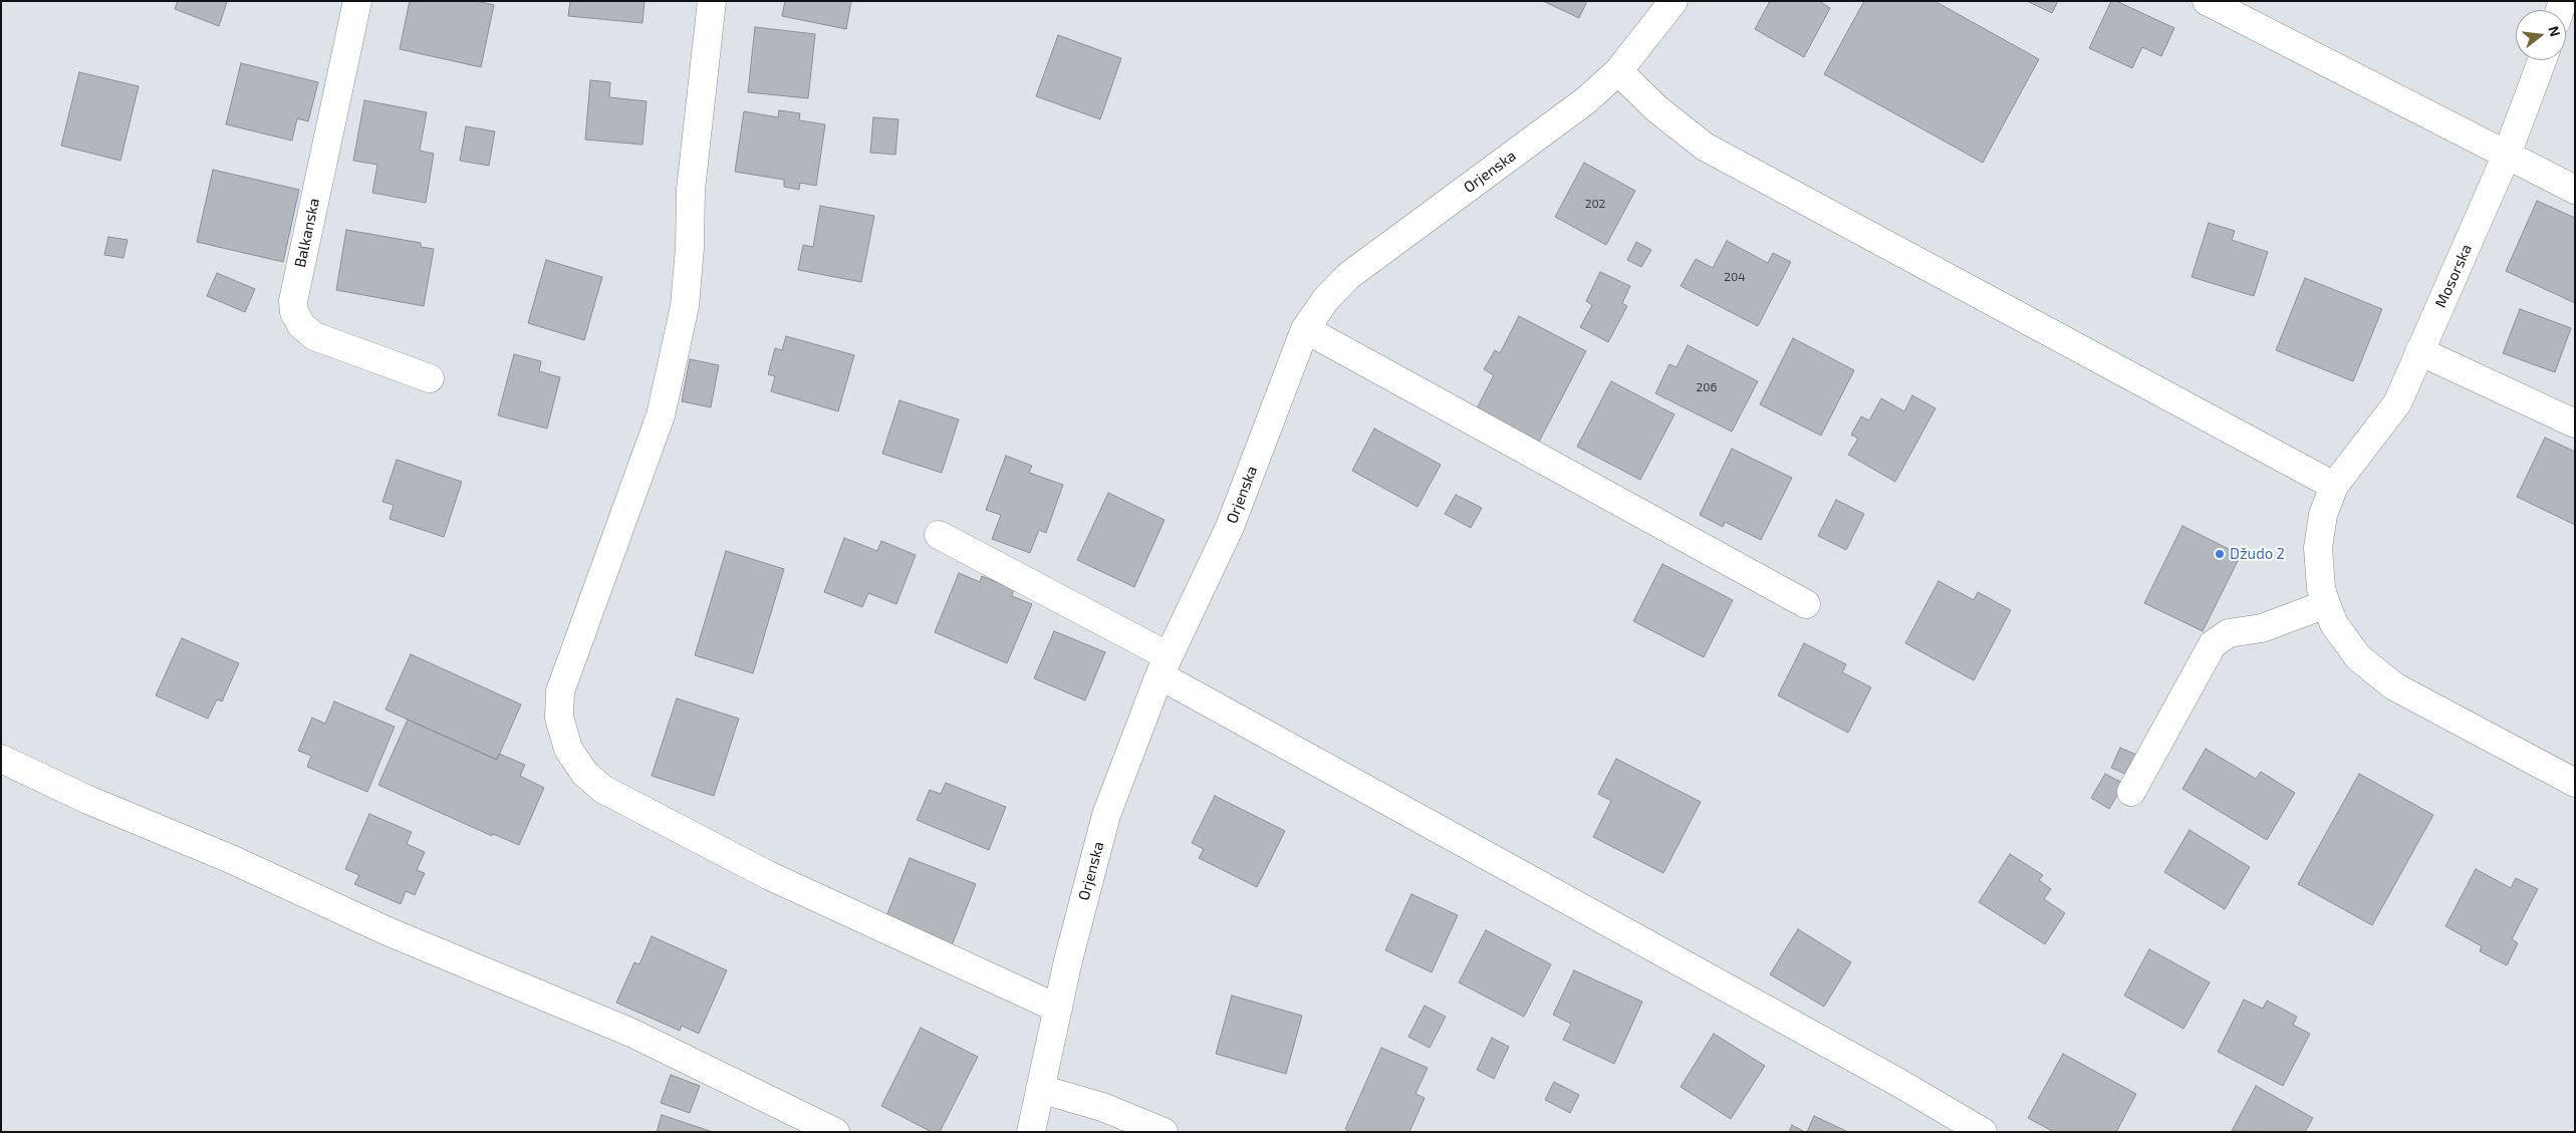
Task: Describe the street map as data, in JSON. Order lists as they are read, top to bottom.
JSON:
{
  "streets": {
    "street": ["Orjenska", "Balkanska", "Mosorska"]
  },
  "places": ["Džudo 2"],
  "house_numbers": ["202", "204", "206"],
  "north": "right"
}
